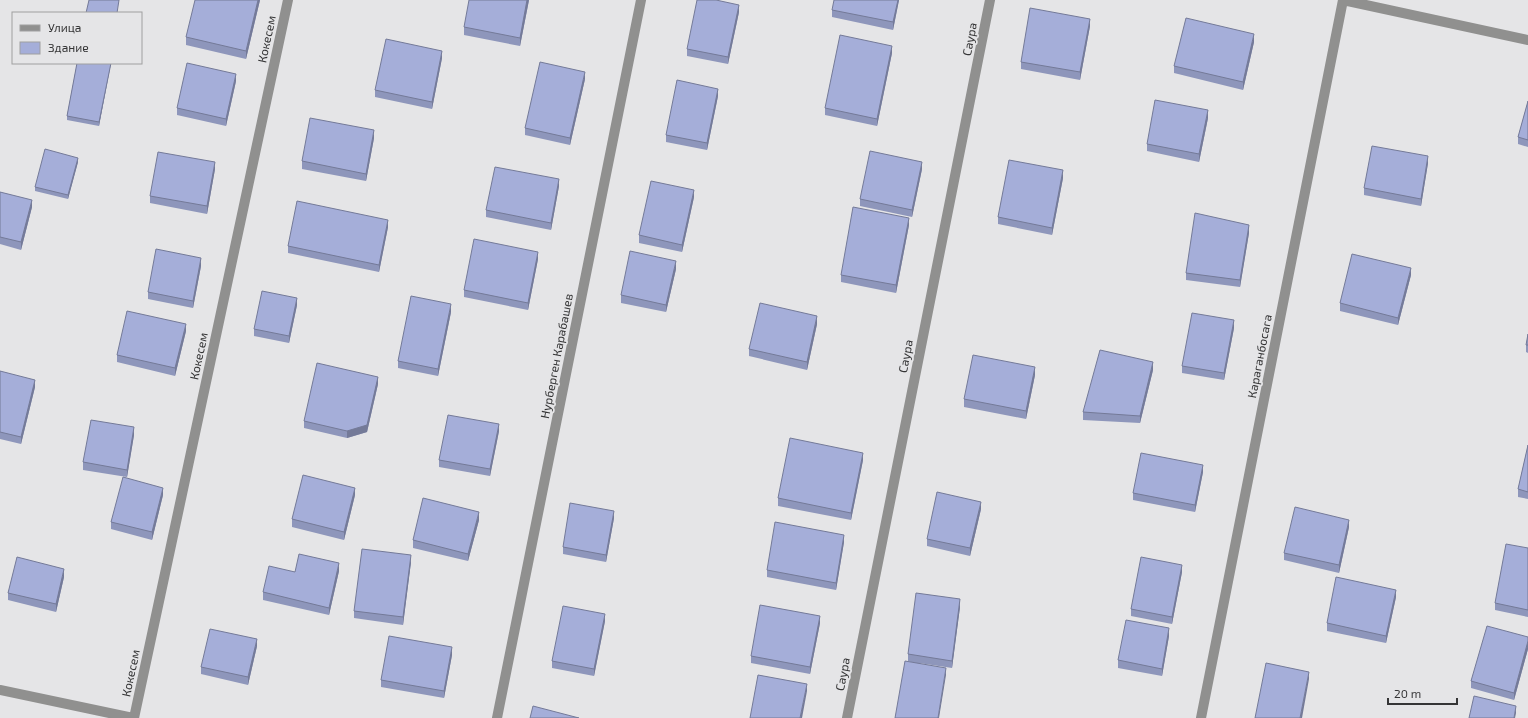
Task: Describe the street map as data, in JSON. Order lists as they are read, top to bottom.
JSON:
{
  "streets": {
    "street": [
      "Кокесем",
      "Саура",
      "Нурберген Карабашев",
      "Караганбосага"
    ]
  },
  "legend": ["Улица", "Здание"],
  "scale_bar": "20 m"
}
